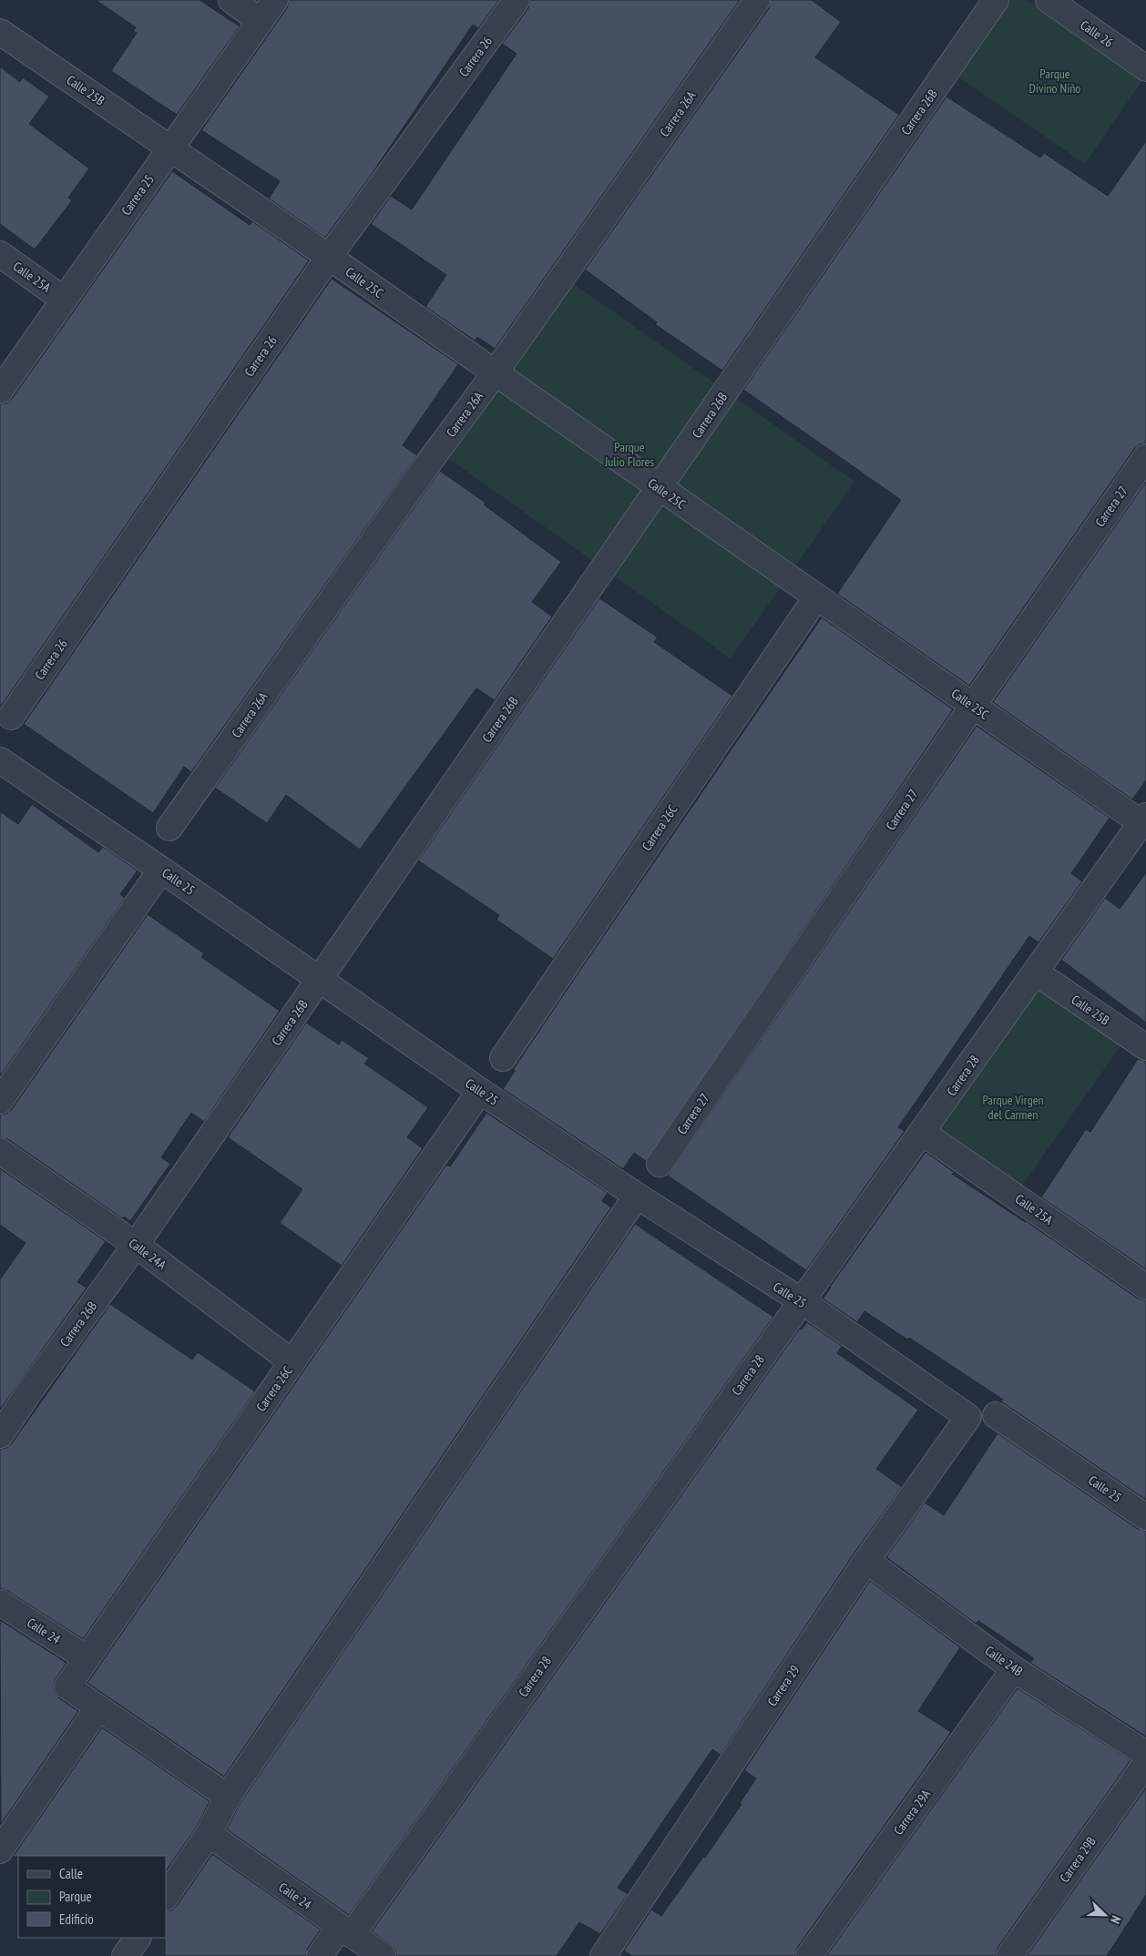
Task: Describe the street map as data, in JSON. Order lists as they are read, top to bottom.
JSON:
{
  "streets": {
    "street": [
      "Calle 26",
      "Carrera 26",
      "Calle 25B",
      "Carrera 26B",
      "Carrera 26A",
      "Carrera 25",
      "Calle 25A",
      "Calle 25C",
      "Carrera 27",
      "Carrera 26C",
      "Calle 25",
      "Carrera 28",
      "Calle 24A",
      "Calle 24",
      "Calle 24B",
      "Carrera 29",
      "Carrera 29A",
      "Carrera 29B"
    ]
  },
  "crossings": [
    ["Carrera 26", "Calle 25C"],
    ["Calle 25B", "Carrera 25"],
    ["Calle 25B", "Calle 25C"],
    ["Calle 25B", "Carrera 28"],
    ["Carrera 26B", "Calle 25C"],
    ["Carrera 26B", "Calle 25"],
    ["Carrera 26B", "Calle 24A"],
    ["Carrera 26A", "Calle 25C"],
    ["Carrera 25", "Calle 25A"],
    ["Carrera 25", "Calle 25C"],
    ["Calle 25A", "Carrera 28"],
    ["Calle 25C", "Carrera 27"],
    ["Calle 25C", "Carrera 26C"],
    ["Calle 25C", "Carrera 28"],
    ["Carrera 26C", "Calle 25"],
    ["Carrera 26C", "Calle 24A"],
    ["Carrera 26C", "Calle 24"],
    ["Calle 25", "Carrera 28"],
    ["Calle 25", "Carrera 29"],
    ["Carrera 28", "Calle 24"],
    ["Calle 24B", "Carrera 29"],
    ["Calle 24B", "Carrera 29A"]
  ],
  "parks": ["Parque Divino Niño", "Parque Julio Flores", "Parque Virgen del Carmen"],
  "legend": ["Calle", "Parque", "Edificio"],
  "north": "bottom right"
}
